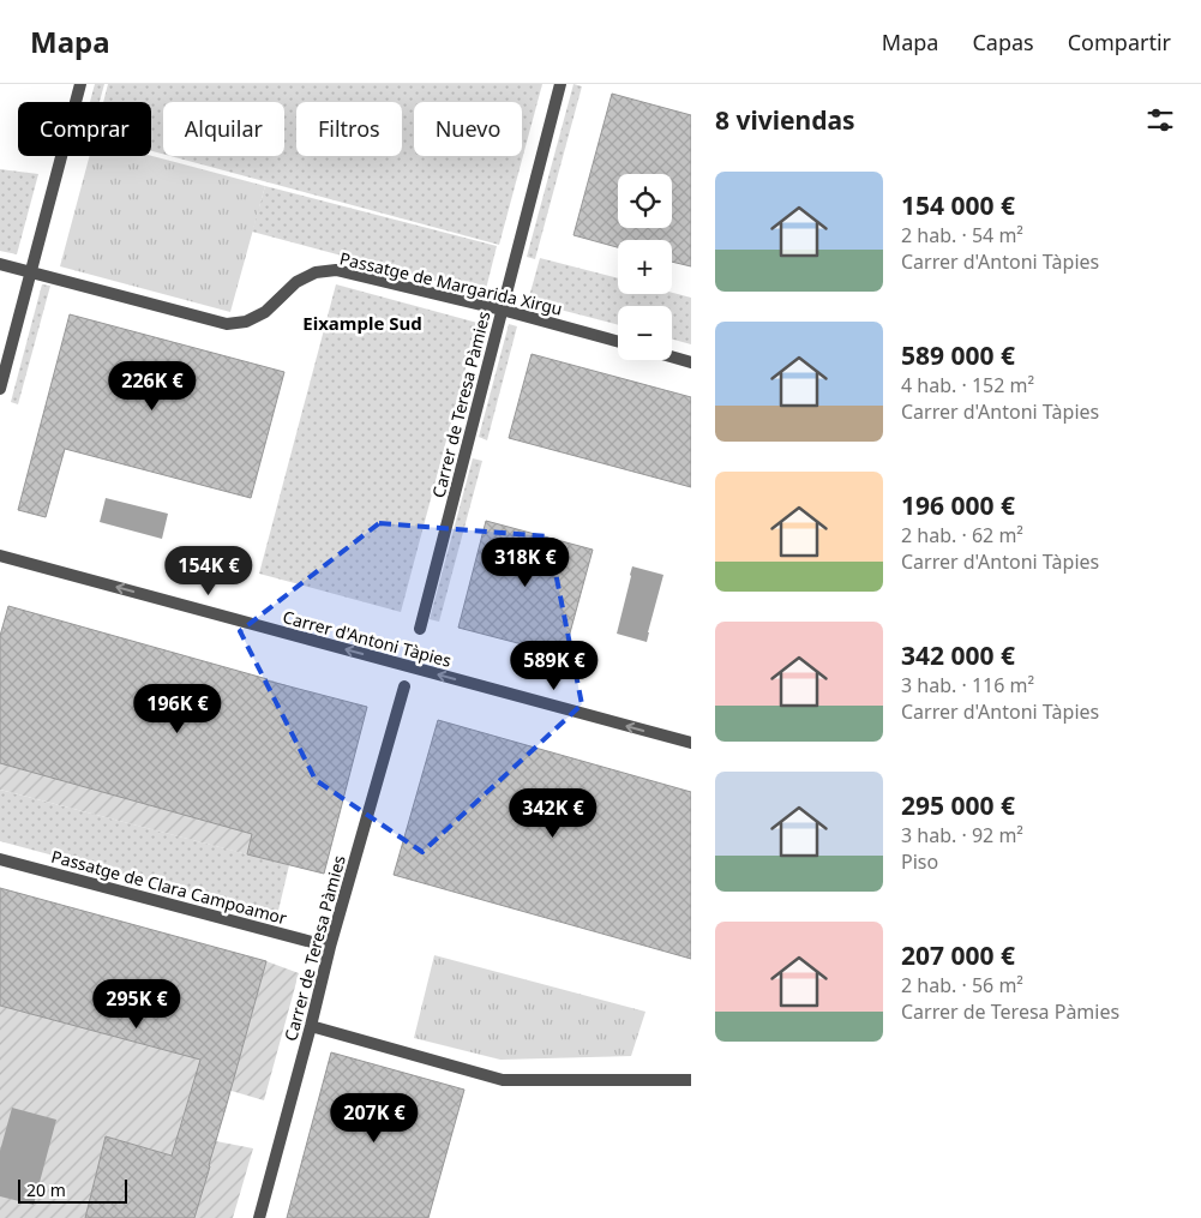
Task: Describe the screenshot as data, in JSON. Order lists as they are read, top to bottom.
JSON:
{
  "streets": {
    "street": [
      "Passatge de Margarida Xirgu",
      "Carrer de Teresa Pàmies",
      "Carrer d'Antoni Tàpies",
      "Passatge de Clara Campoamor"
    ]
  },
  "crossings": [
    ["Passatge de Margarida Xirgu", "Carrer de Teresa Pàmies"],
    ["Carrer de Teresa Pàmies", "Passatge de Clara Campoamor"]
  ],
  "one_way": ["Carrer d'Antoni Tàpies"],
  "districts": ["Eixample Sud"],
  "scale_bar": "20 m",
  "page": {
    "header": "Mapa",
    "nav": ["Mapa", "Capas", "Compartir"],
    "heading": "8 viviendas",
    "chip": [
      "Comprar",
      "Alquilar",
      "Filtros",
      "Nuevo"
    ],
    "list": [
      {
        "name": "154 000 €",
        "note": "2 hab. · 54 m² · Carrer d'Antoni Tàpies"
      },
      {
        "name": "589 000 €",
        "note": "4 hab. · 152 m² · Carrer d'Antoni Tàpies"
      },
      {
        "name": "196 000 €",
        "note": "2 hab. · 62 m² · Carrer d'Antoni Tàpies"
      },
      {
        "name": "342 000 €",
        "note": "3 hab. · 116 m² · Carrer d'Antoni Tàpies"
      },
      {
        "name": "295 000 €",
        "note": "3 hab. · 92 m² · Piso"
      },
      {
        "name": "207 000 €",
        "note": "2 hab. · 56 m² · Carrer de Teresa Pàmies"
      }
    ],
    "map_buttons": ["+", "−"],
    "price": [
      "226K €",
      "318K €",
      "154K €",
      "589K €",
      "196K €",
      "342K €",
      "295K €",
      "207K €"
    ],
    "scale": "20 m"
  }
}
